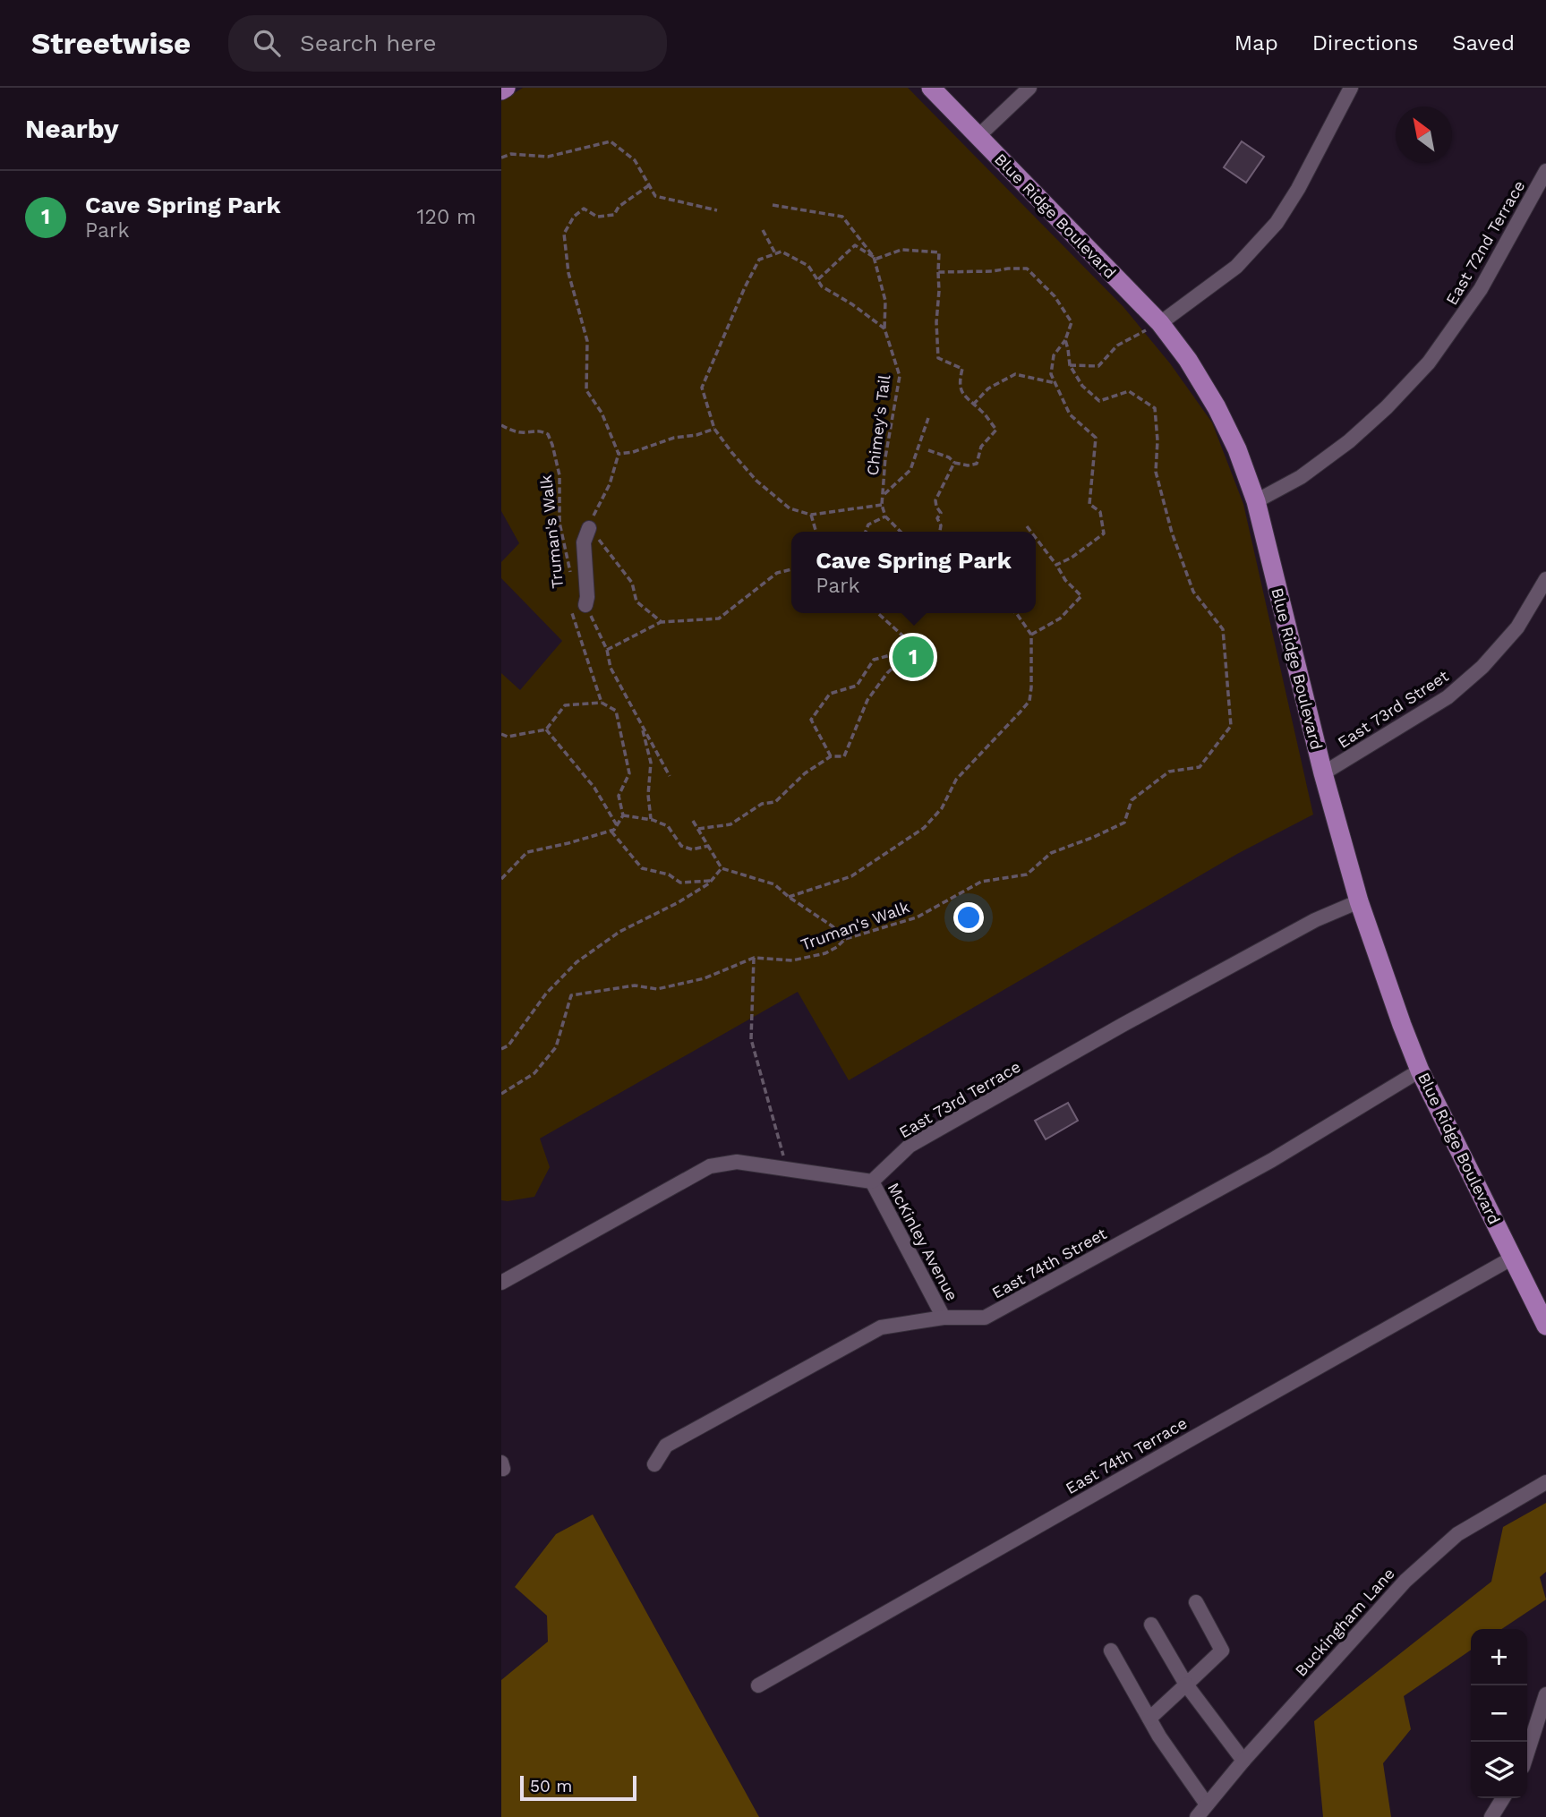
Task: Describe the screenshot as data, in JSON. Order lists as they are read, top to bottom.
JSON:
{
  "streets": {
    "main road": ["Blue Ridge Boulevard"],
    "street": [
      "East 72nd Terrace",
      "East 73rd Street",
      "East 73rd Terrace",
      "McKinley Avenue",
      "East 74th Street",
      "East 74th Terrace",
      "Buckingham Lane"
    ],
    "path": ["Chimey's Tail", "Truman's Walk"]
  },
  "crossings": [
    ["Blue Ridge Boulevard", "East 72nd Terrace"],
    ["Blue Ridge Boulevard", "East 73rd Street"],
    ["Blue Ridge Boulevard", "East 73rd Terrace"],
    ["Blue Ridge Boulevard", "East 74th Street"],
    ["Blue Ridge Boulevard", "East 74th Terrace"],
    ["East 73rd Terrace", "McKinley Avenue"],
    ["McKinley Avenue", "East 74th Street"]
  ],
  "scale_bar": "50 m",
  "north": "top left",
  "page": {
    "header": "Streetwise",
    "search": "Search here",
    "nav": ["Map", "Directions", "Saved"],
    "heading": "Nearby",
    "list": [
      {
        "mark": "1",
        "name": "Cave Spring Park",
        "note": "Park",
        "value": "120 m"
      }
    ],
    "popup": ["Cave Spring Park", "Park"],
    "pins": "1",
    "map_buttons": ["+", "−"],
    "scale": "50 m"
  }
}
